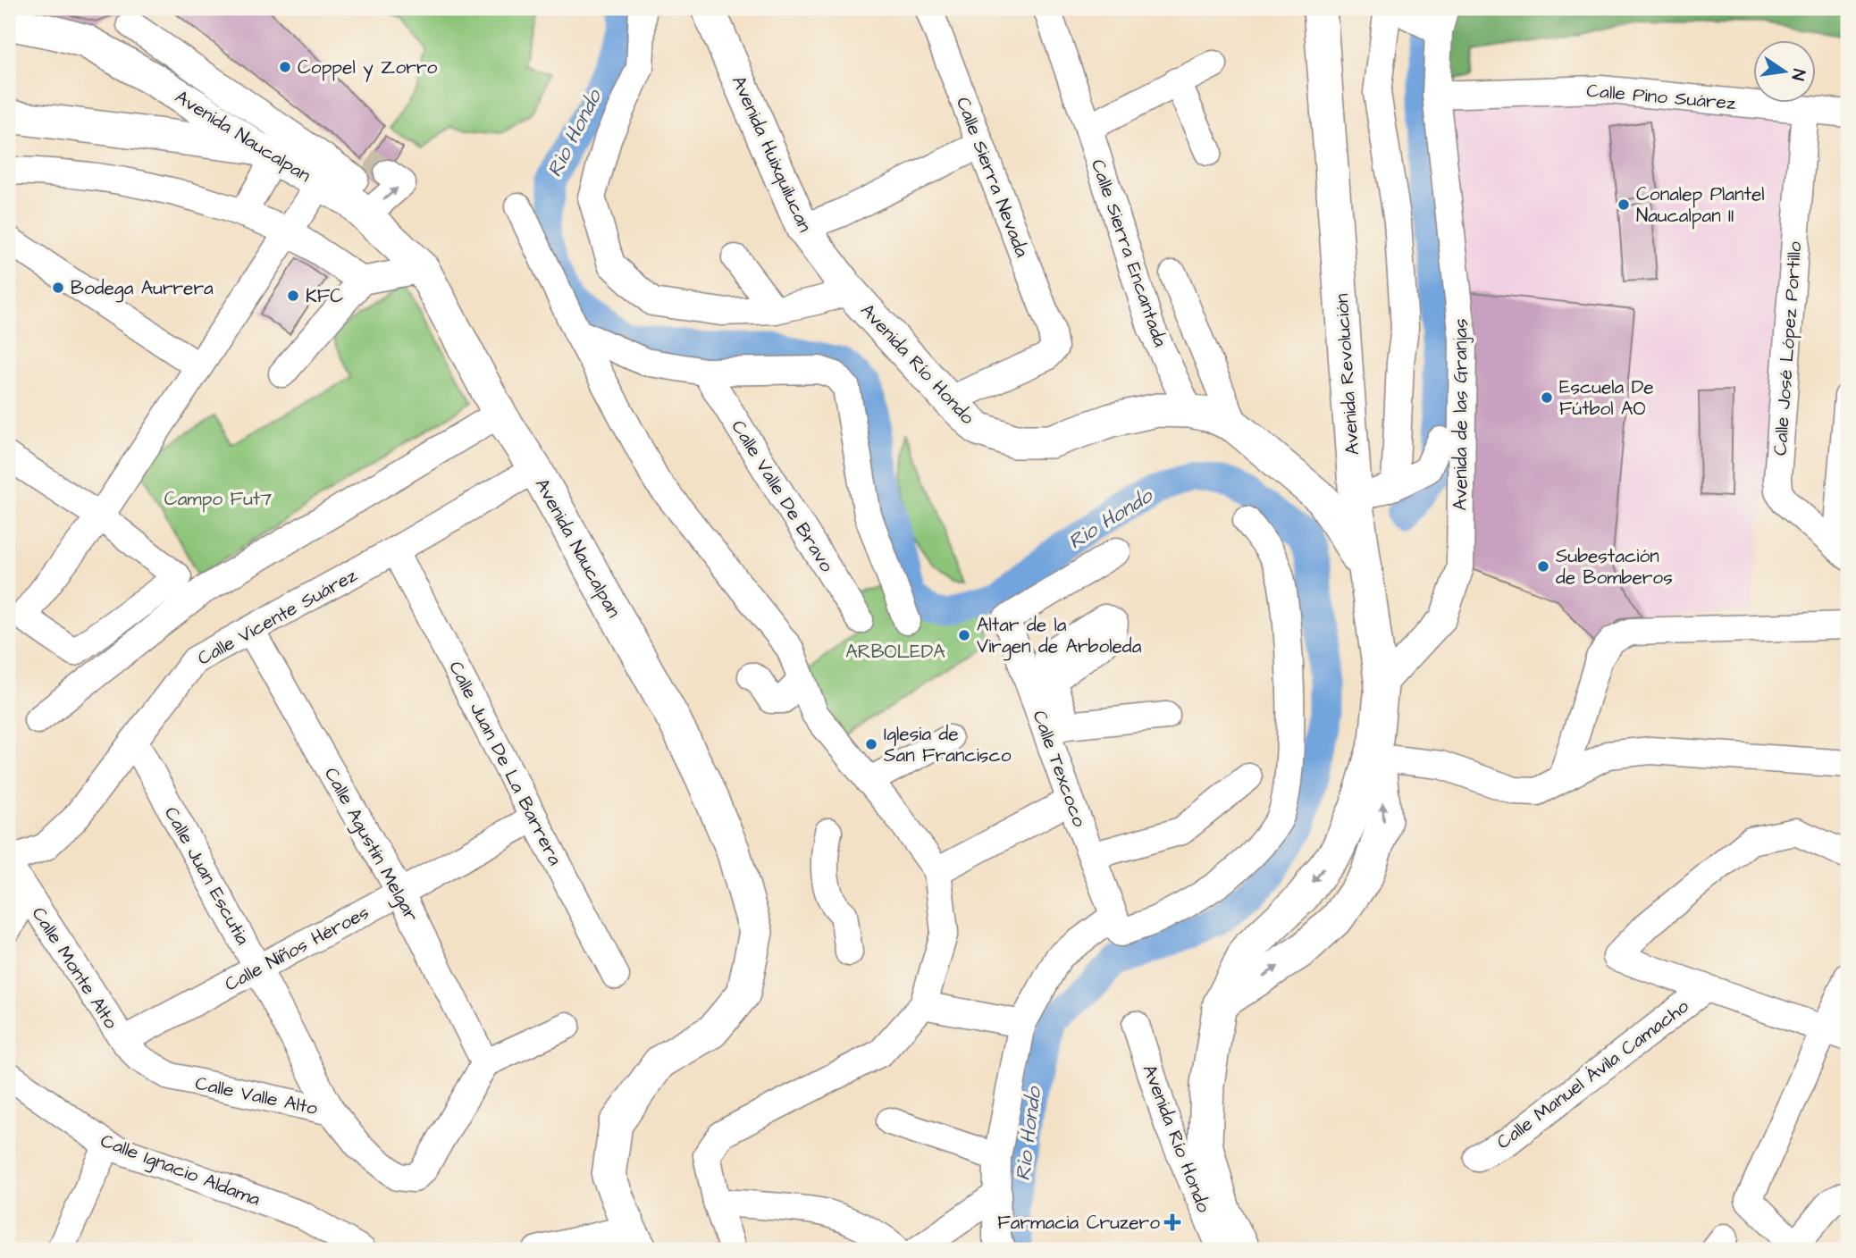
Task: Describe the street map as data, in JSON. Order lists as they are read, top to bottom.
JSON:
{
  "streets": {
    "main road": [
      "Avenida Naucalpan",
      "Avenida Huixquilucan",
      "Avenida Río Hondo",
      "Avenida Revolución"
    ],
    "street": [
      "Calle Pino Suárez",
      "Calle Sierra Nevada",
      "Calle Sierra Encantada",
      "Calle José López Portillo",
      "Avenida de las Granjas",
      "Calle Valle De Bravo",
      "Calle Vicente Suárez",
      "Calle Juan De La Barrera",
      "Calle Texcoco",
      "Calle Agustín Melgar",
      "Calle Juan Escutia",
      "Calle Niños Héroes",
      "Calle Monte Alto",
      "Calle Manuel Ávila Camacho",
      "Calle Valle Alto",
      "Calle Ignacio Aldama"
    ]
  },
  "crossings": [
    ["Calle Pino Suárez", "Calle José López Portillo"],
    ["Calle Pino Suárez", "Avenida de las Granjas"],
    ["Avenida Naucalpan", "Calle Vicente Suárez"],
    ["Avenida Huixquilucan", "Avenida Río Hondo"],
    ["Calle Sierra Nevada", "Avenida Río Hondo"],
    ["Calle Sierra Encantada", "Avenida Río Hondo"],
    ["Avenida Río Hondo", "Avenida Revolución"],
    ["Avenida Revolución", "Avenida de las Granjas"],
    ["Calle Vicente Suárez", "Calle Juan De La Barrera"],
    ["Calle Vicente Suárez", "Calle Agustín Melgar"],
    ["Calle Vicente Suárez", "Calle Juan Escutia"],
    ["Calle Vicente Suárez", "Calle Monte Alto"],
    ["Calle Juan De La Barrera", "Calle Niños Héroes"],
    ["Calle Agustín Melgar", "Calle Niños Héroes"],
    ["Calle Agustín Melgar", "Calle Valle Alto"],
    ["Calle Juan Escutia", "Calle Niños Héroes"],
    ["Calle Juan Escutia", "Calle Valle Alto"],
    ["Calle Niños Héroes", "Calle Monte Alto"],
    ["Calle Niños Héroes", "Calle Valle Alto"],
    ["Calle Monte Alto", "Calle Valle Alto"]
  ],
  "water": ["Rio Hondo"],
  "parks": ["Campo Fut7", "ARBOLEDA"],
  "places": {
    "other": [
      "Coppel y Zorro",
      "Conalep Plantel Naucalpan II",
      "Bodega Aurrera",
      "KFC",
      "Escuela De Fútbol AO",
      "Subestación de Bomberos",
      "Altar de la Virgen de Arboleda",
      "Iglesia de San Francisco"
    ],
    "health": ["Farmacia Cruzero"]
  },
  "north": "right"
}
